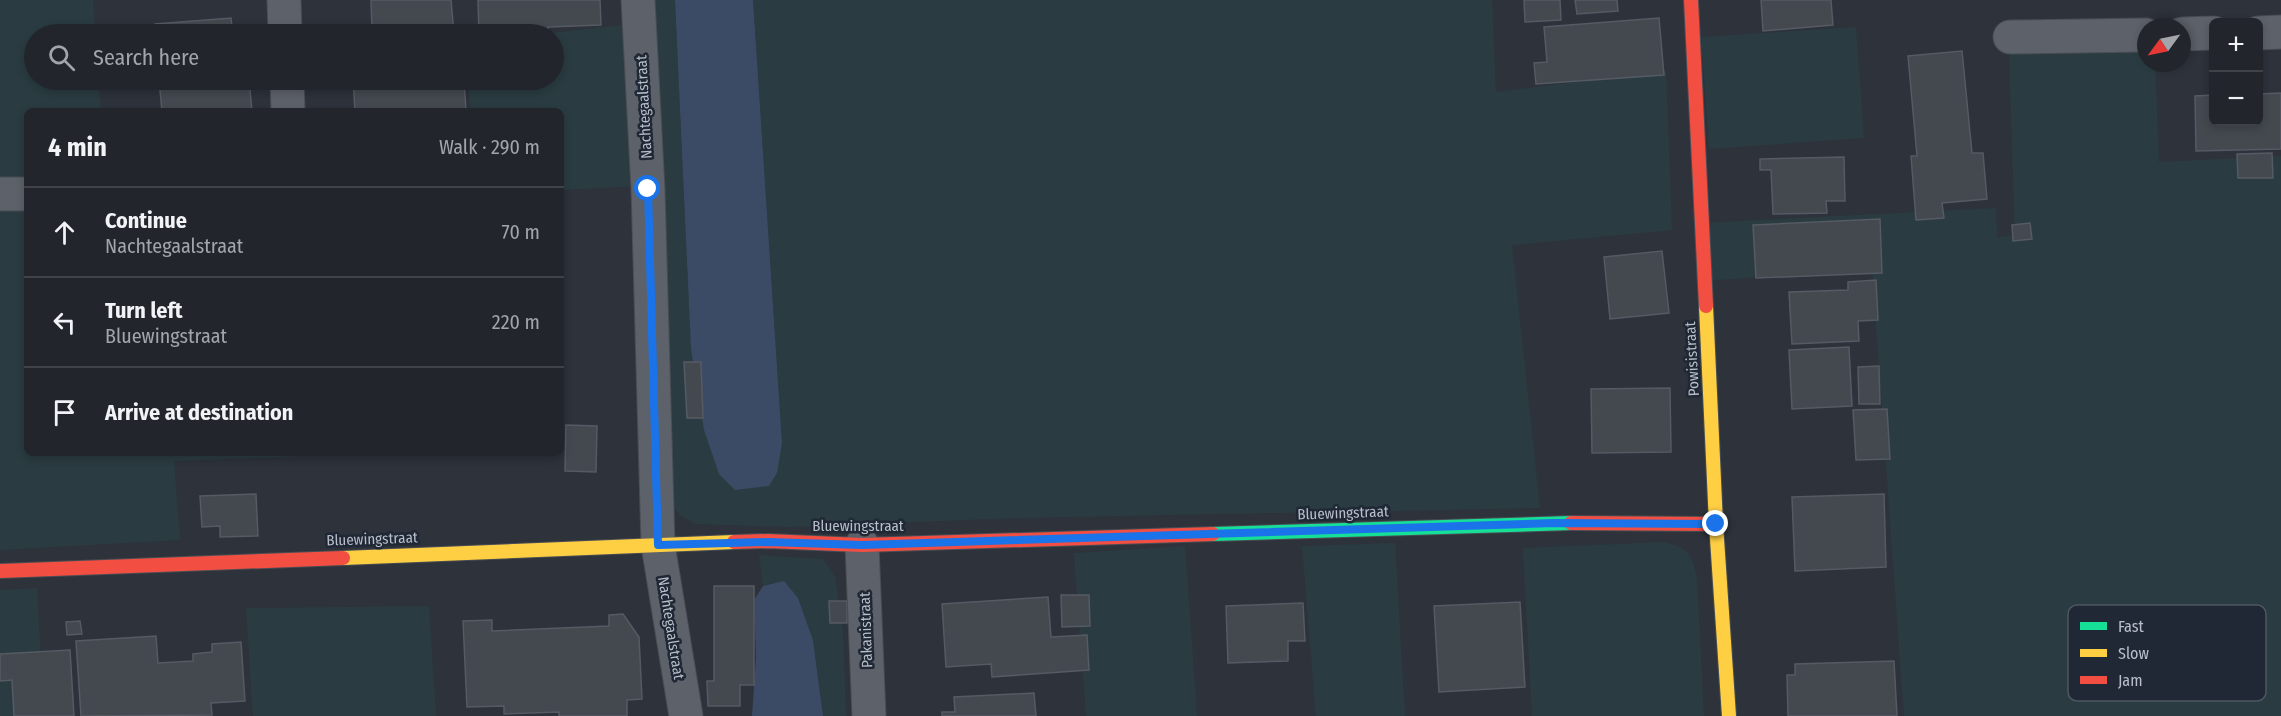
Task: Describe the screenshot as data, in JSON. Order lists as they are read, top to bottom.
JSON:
{
  "streets": {
    "street": [
      "Nachtegaalstraat",
      "Powisistraat",
      "Bluewingstraat",
      "Pakanistraat"
    ]
  },
  "crossings": [
    ["Nachtegaalstraat", "Bluewingstraat"],
    ["Powisistraat", "Bluewingstraat"],
    ["Bluewingstraat", "Pakanistraat"]
  ],
  "legend": ["Fast", "Slow", "Jam"],
  "north": "bottom left",
  "page": {
    "map_buttons": ["+", "−"],
    "search": "Search here",
    "heading": ["4 min", "Walk · 290 m"],
    "list": [
      ["Continue", "Nachtegaalstraat", "70 m"],
      ["Turn left", "Bluewingstraat", "220 m"],
      "Arrive at destination"
    ]
  }
}
